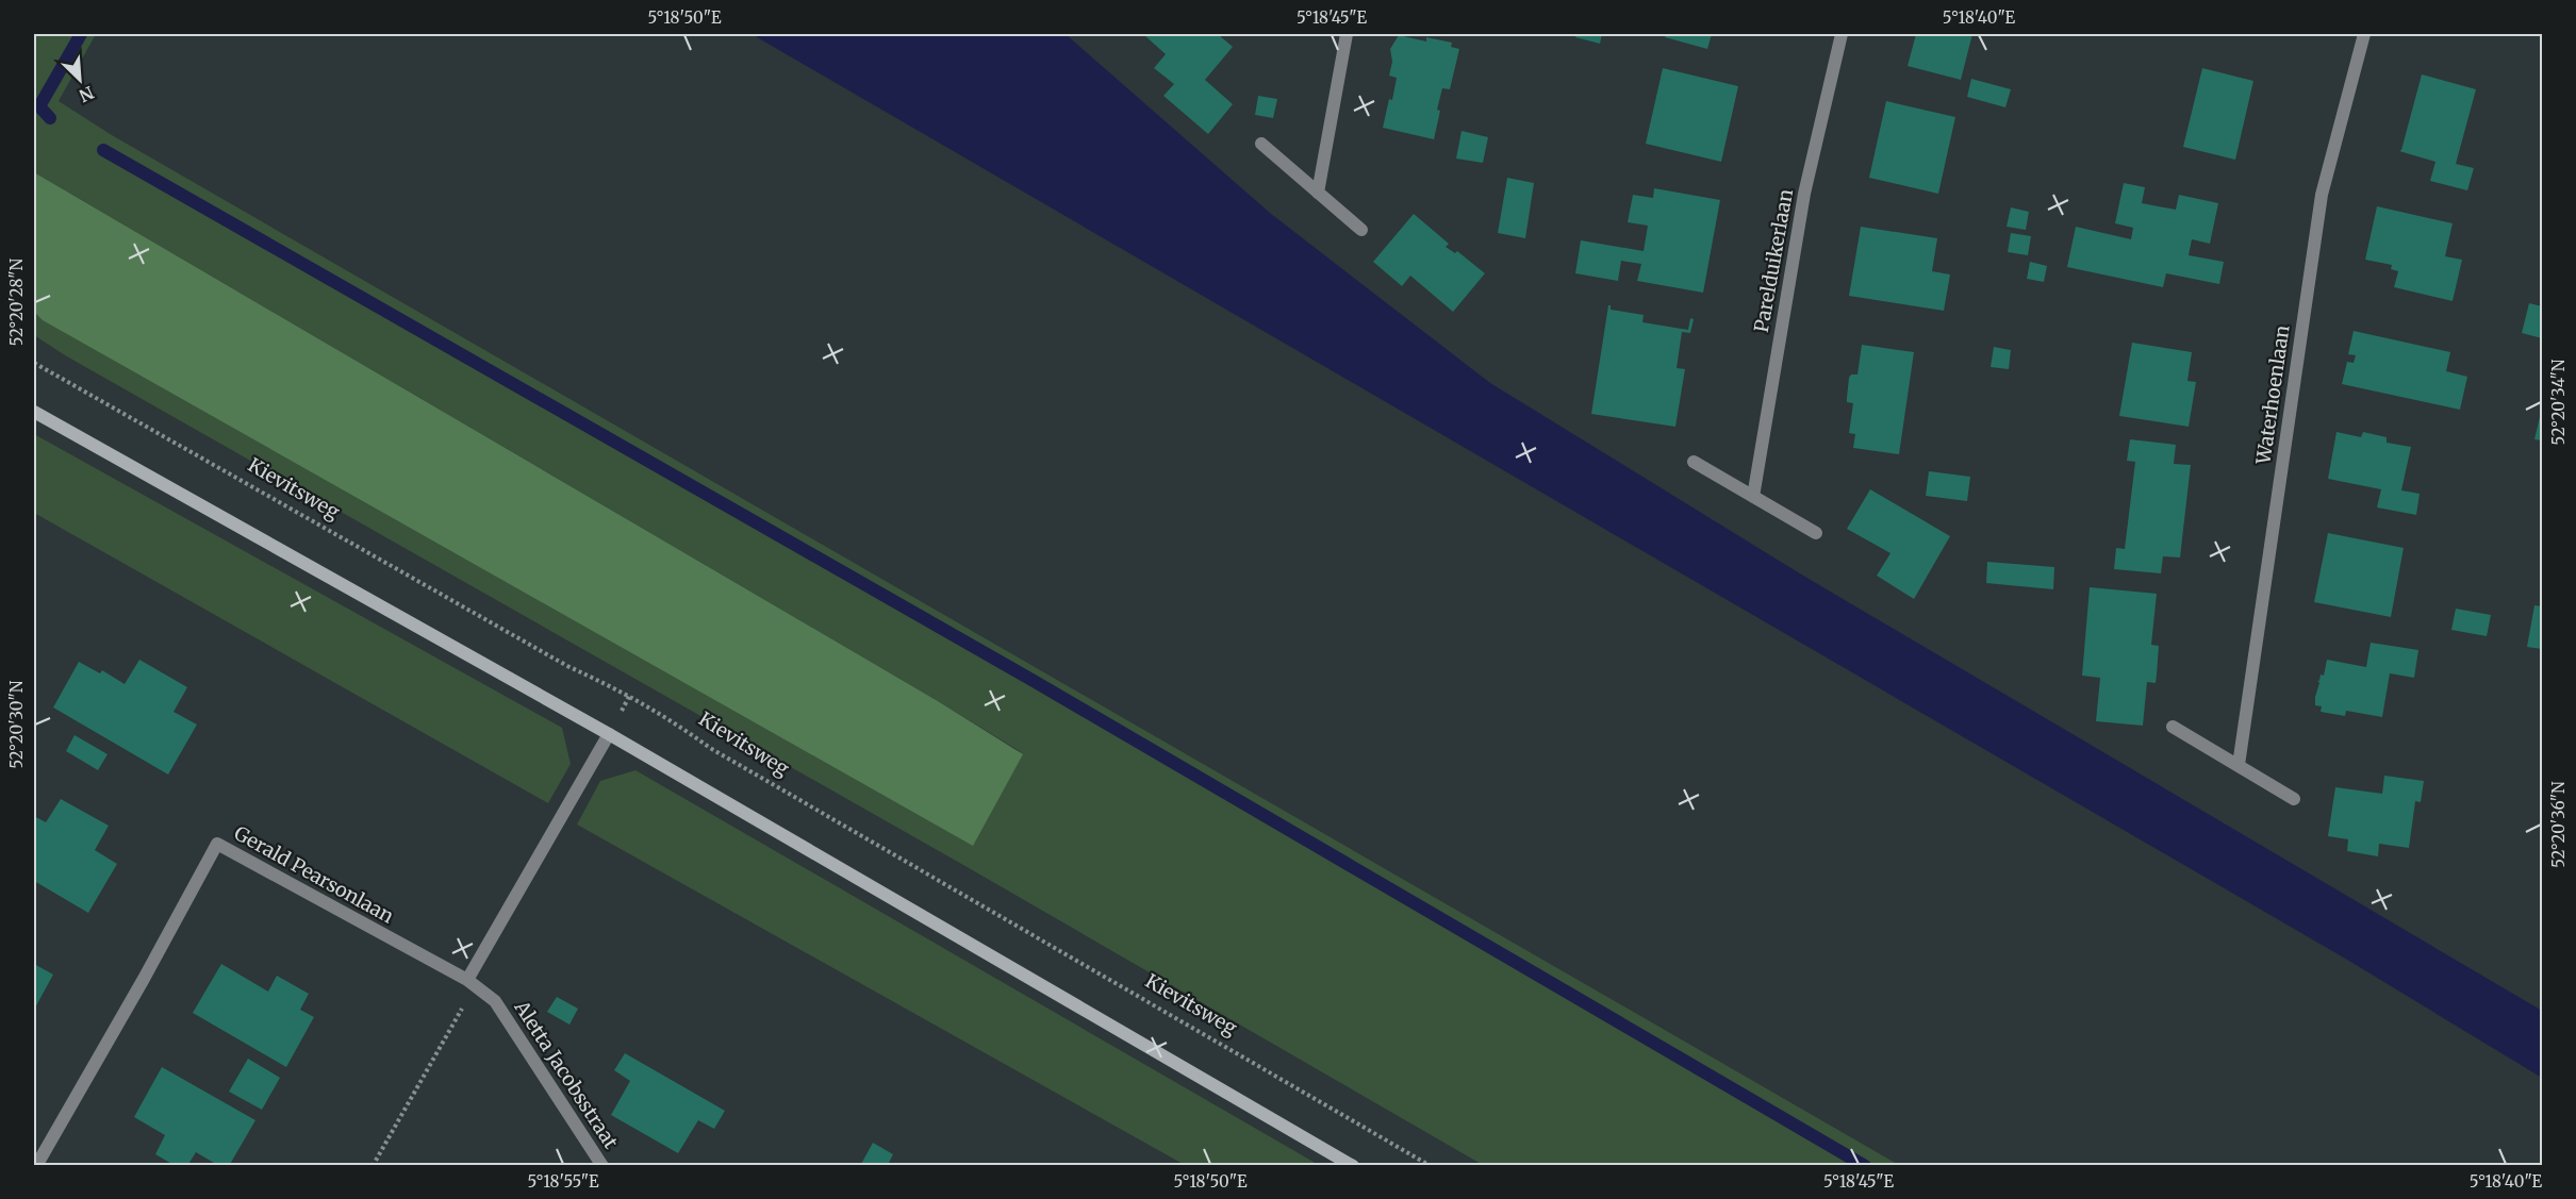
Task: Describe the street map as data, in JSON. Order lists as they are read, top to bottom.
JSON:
{
  "streets": {
    "street": [
      "Parelduikerlaan",
      "Waterhoenlaan",
      "Gerald Pearsonlaan",
      "Aletta Jacobsstraat"
    ],
    "path": ["Kievitsweg"]
  },
  "crossings": [
    ["Gerald Pearsonlaan", "Aletta Jacobsstraat"]
  ],
  "north": "bottom right",
  "coordinates": [
    "5°18'50\"E",
    "5°18'45\"E",
    "5°18'40\"E",
    "52°20'28\"N",
    "52°20'34\"N",
    "52°20'30\"N",
    "52°20'36\"N",
    "5°18'55\"E"
  ]
}
